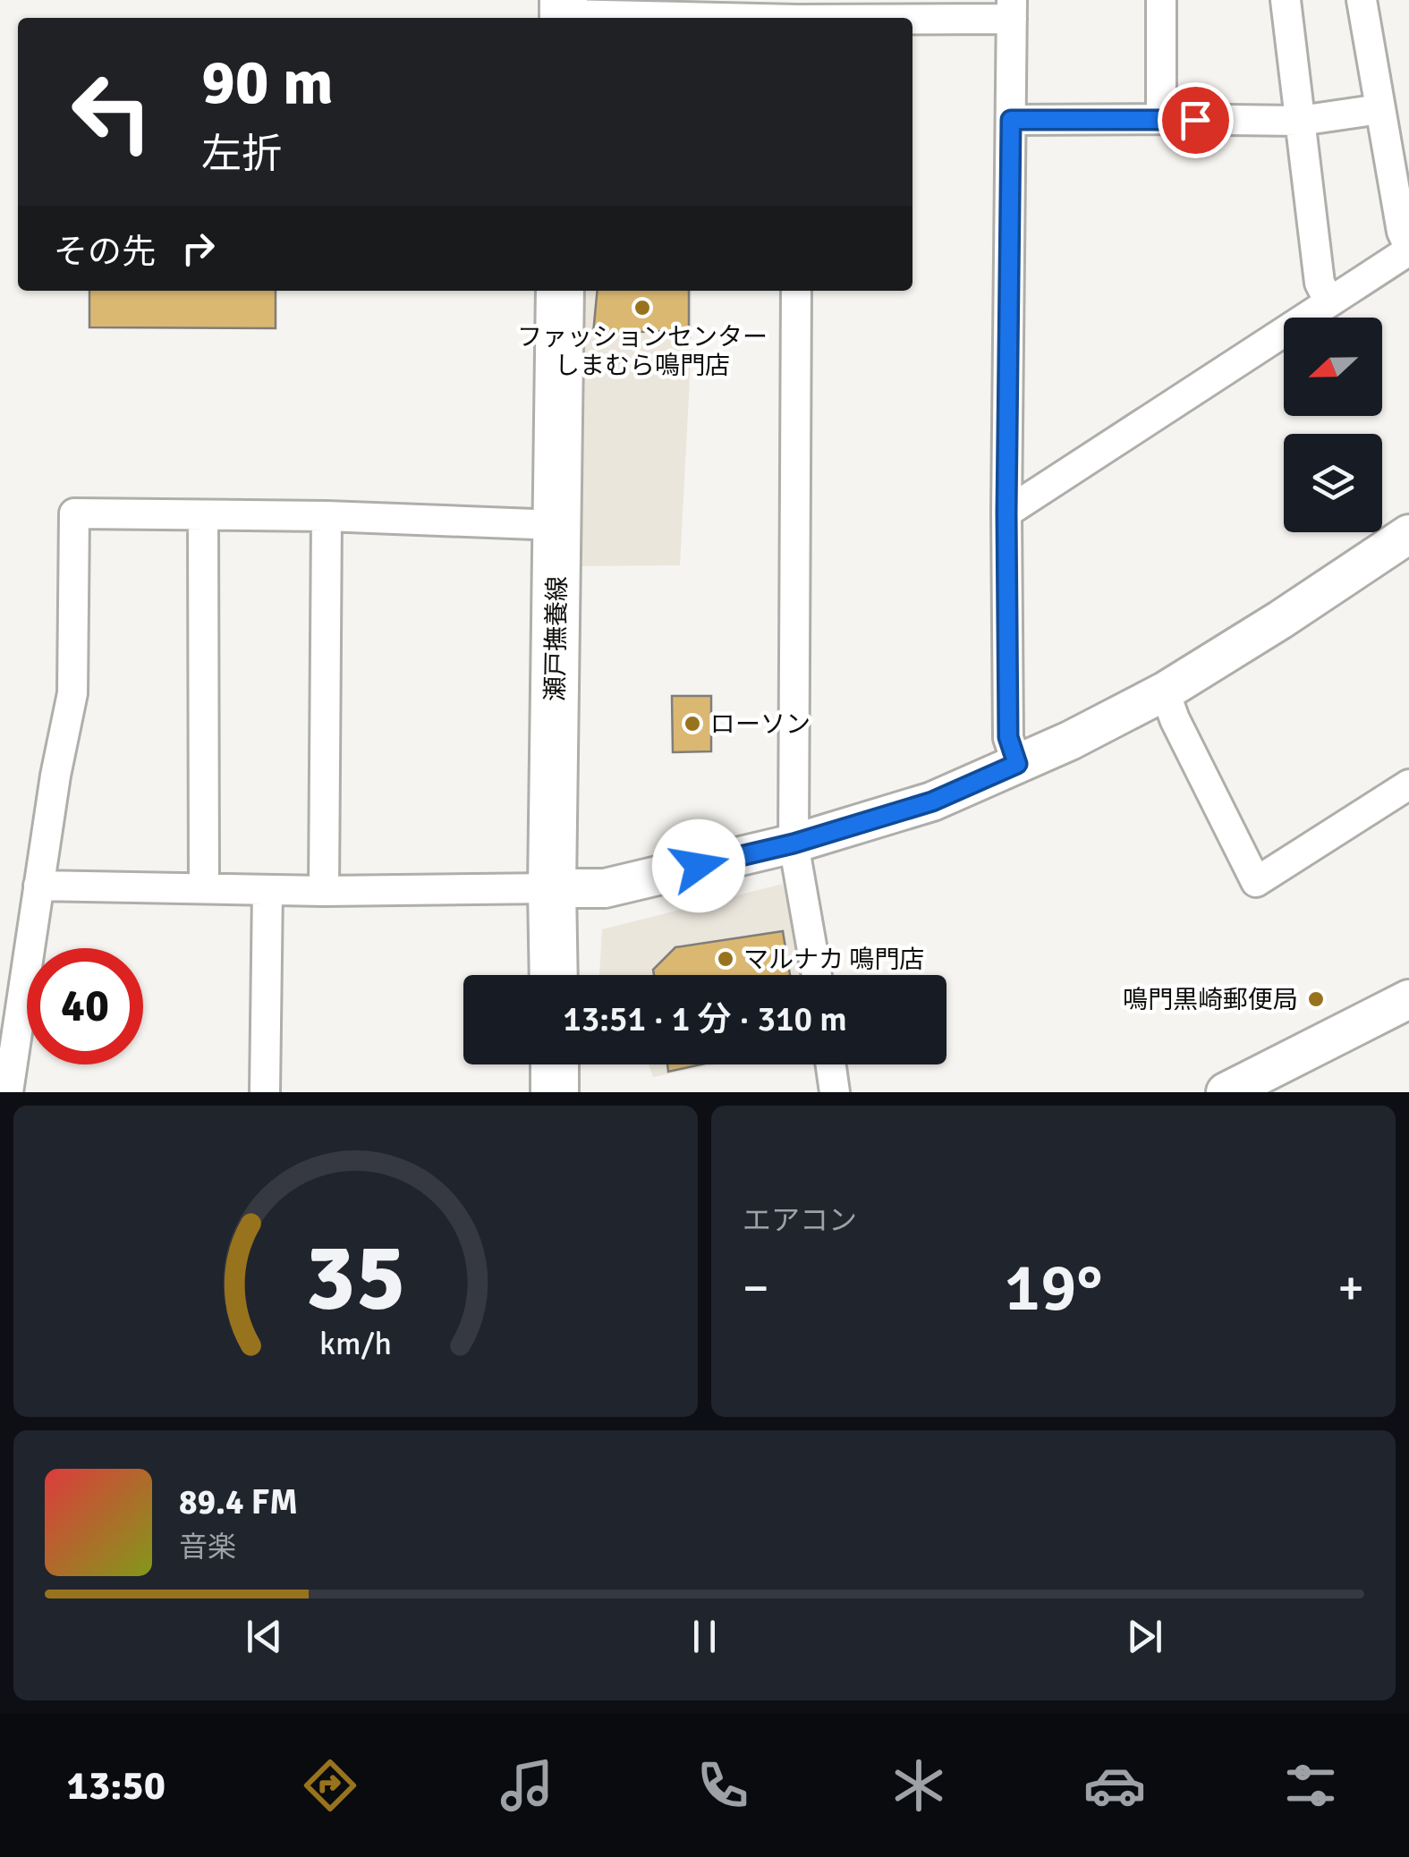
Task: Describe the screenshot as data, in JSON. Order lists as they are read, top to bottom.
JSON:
{
  "streets": {
    "main road": ["瀬戸撫養線"]
  },
  "places": [
    "ファッションセンター しまむら鳴門店",
    "ローソン",
    "マルナカ 鳴門店",
    "鳴門黒崎郵便局"
  ],
  "north": "left",
  "page": {
    "turn": ["90 m", "左折"],
    "then": "その先",
    "limit": "40",
    "trip": "13:51 · 1 分 · 310 m",
    "tile": "エアコン",
    "heat": ["−", "19°", "+"],
    "song": ["89.4 FM", "音楽"],
    "tabs": "13:50",
    "gauge": ["35", "km/h"]
  }
}
